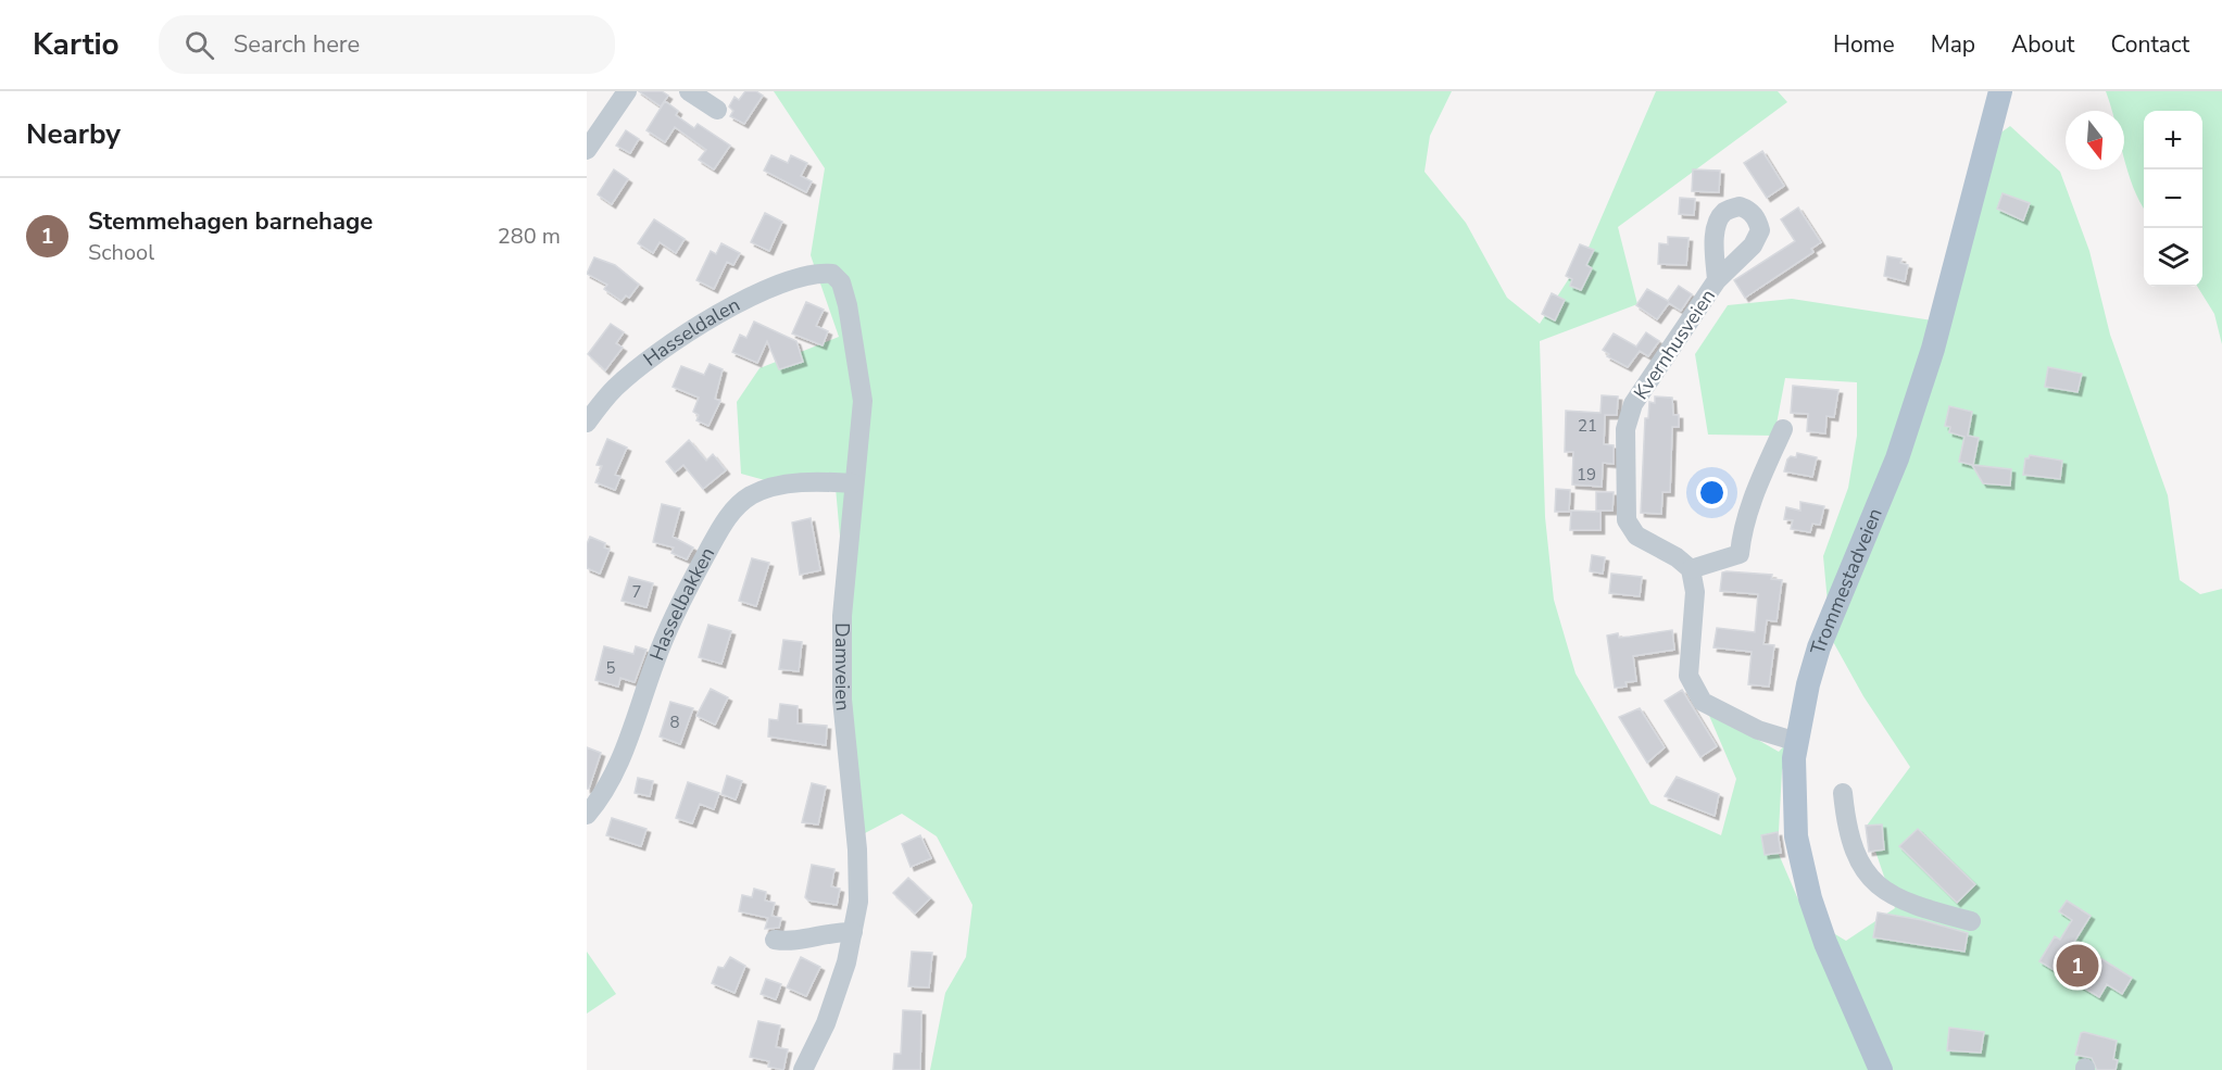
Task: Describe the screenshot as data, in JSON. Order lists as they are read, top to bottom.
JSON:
{
  "streets": {
    "main road": ["Trommestadveien"],
    "street": [
      "Hasseldalen",
      "Kvernhusveien",
      "Hasselbakken",
      "Damveien"
    ]
  },
  "crossings": [
    ["Hasseldalen", "Damveien"],
    ["Hasselbakken", "Damveien"]
  ],
  "house_numbers": [
    "21",
    "19",
    "7",
    "5",
    "8"
  ],
  "north": "bottom",
  "page": {
    "header": "Kartio",
    "search": "Search here",
    "nav": [
      "Home",
      "Map",
      "About",
      "Contact"
    ],
    "heading": "Nearby",
    "map_buttons": ["+", "−"],
    "list": [
      {
        "mark": "1",
        "name": "Stemmehagen barnehage",
        "note": "School",
        "value": "280 m"
      }
    ],
    "pins": "1"
  }
}
